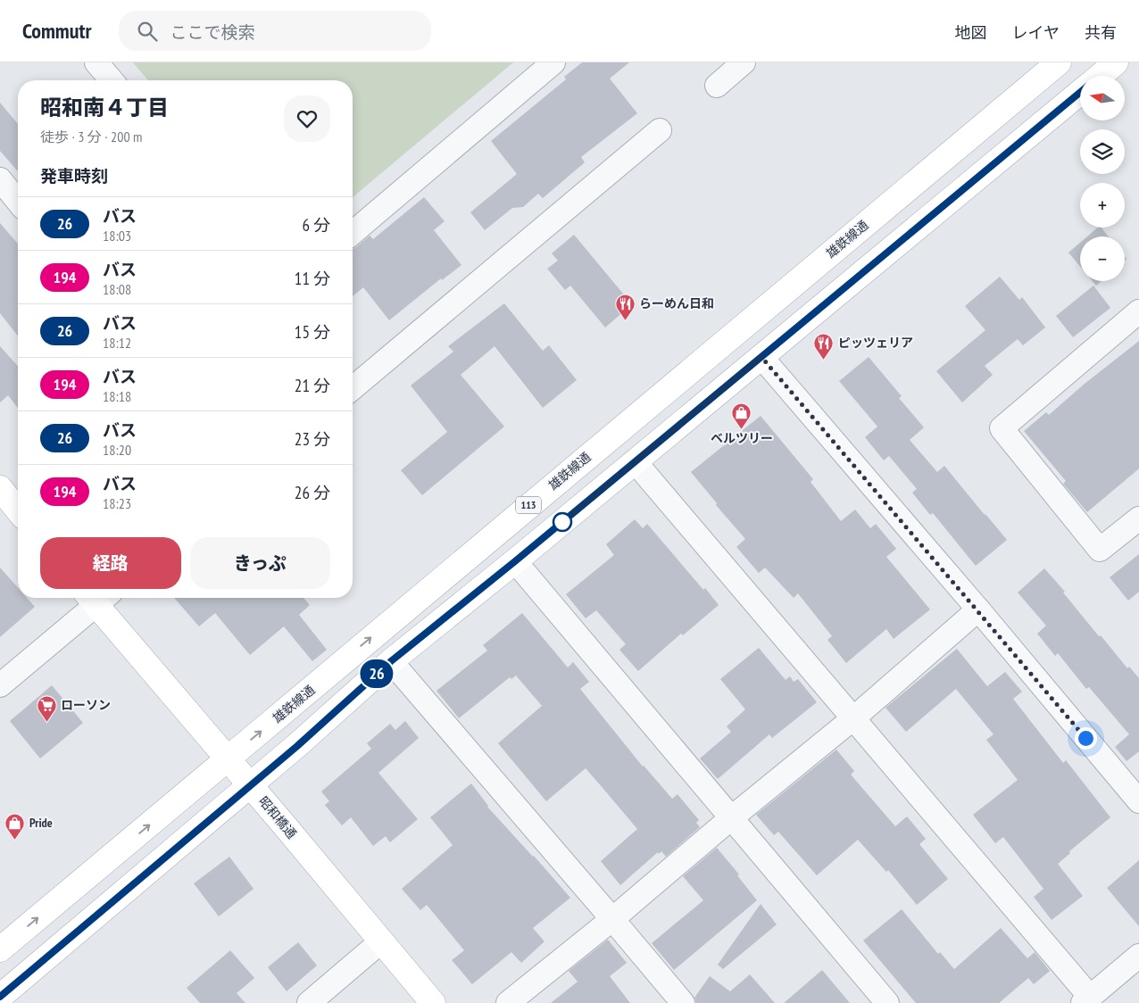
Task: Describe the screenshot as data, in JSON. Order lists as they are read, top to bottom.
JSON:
{
  "streets": {
    "main road": ["雄鉄線通", "113", "昭和橋通"]
  },
  "crossings": [
    ["雄鉄線通", "昭和橋通"]
  ],
  "places": {
    "restaurant": ["らーめん日和", "ピッツェリア"],
    "shop": ["ベルツリー", "Pride"],
    "supermarket": ["ローソン"]
  },
  "lines": ["bus line 26"],
  "north": "left",
  "page": {
    "header": "Commutr",
    "search": "ここで検索",
    "nav": ["地図", "レイヤ", "共有"],
    "on_map": "26",
    "map_buttons": ["+", "−"],
    "heading": [
      ["昭和南４丁目", "徒歩 · 3 分 · 200 m"],
      "発車時刻"
    ],
    "list": [
      {
        "mark": "26",
        "name": "バス",
        "note": "18:03",
        "value": "6 分"
      },
      {
        "mark": "194",
        "name": "バス",
        "note": "18:08",
        "value": "11 分"
      },
      {
        "mark": "26",
        "name": "バス",
        "note": "18:12",
        "value": "15 分"
      },
      {
        "mark": "194",
        "name": "バス",
        "note": "18:18",
        "value": "21 分"
      },
      {
        "mark": "26",
        "name": "バス",
        "note": "18:20",
        "value": "23 分"
      },
      {
        "mark": "194",
        "name": "バス",
        "note": "18:23",
        "value": "26 分"
      }
    ],
    "buttons": ["経路", "きっぷ"]
  }
}
